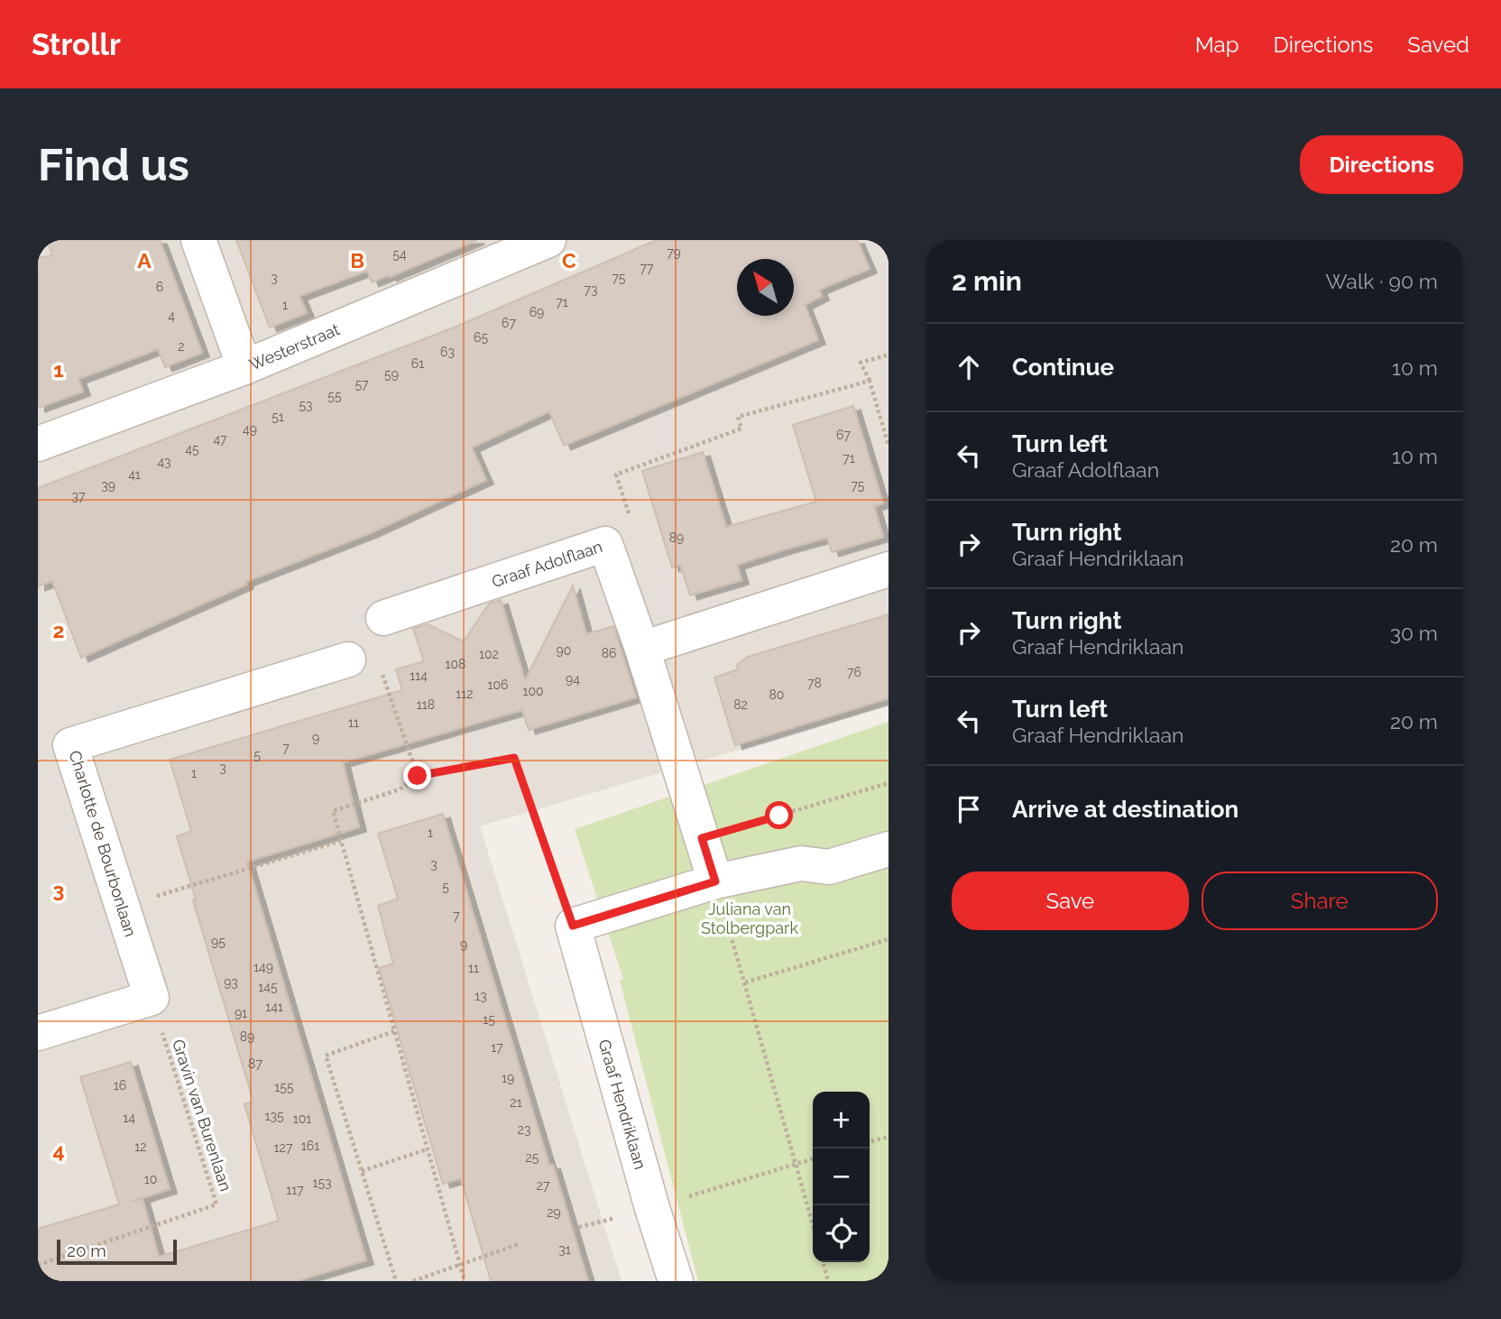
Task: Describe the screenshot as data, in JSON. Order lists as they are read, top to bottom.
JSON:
{
  "streets": {
    "street": [
      "Westerstraat",
      "Graaf Adolflaan",
      "Charlotte de Bourbonlaan",
      "Graaf Hendriklaan"
    ],
    "path": ["Gravin van Burenlaan"]
  },
  "crossings": [
    ["Charlotte de Bourbonlaan", "Gravin van Burenlaan"]
  ],
  "parks": ["Juliana van Stolbergpark"],
  "house_numbers": [
    "79",
    "54",
    "77",
    "3",
    "75",
    "6",
    "73",
    "71",
    "1",
    "69",
    "4",
    "67",
    "65",
    "2",
    "63",
    "61",
    "59",
    "57",
    "55",
    "53",
    "51",
    "49",
    "67",
    "47",
    "45",
    "71",
    "43",
    "41",
    "39",
    "75",
    "37",
    "89",
    "90",
    "86",
    "102",
    "108",
    "76",
    "114",
    "94",
    "78",
    "106",
    "100",
    "112",
    "80",
    "118",
    "82",
    "11",
    "9",
    "7",
    "5",
    "3",
    "1",
    "1",
    "3",
    "5",
    "7",
    "95",
    "9",
    "149",
    "11",
    "93",
    "145",
    "13",
    "141",
    "91",
    "15",
    "89",
    "17",
    "87",
    "19",
    "16",
    "155",
    "21",
    "135",
    "14",
    "101",
    "23",
    "161",
    "12",
    "127",
    "25",
    "10",
    "153",
    "27",
    "117",
    "29",
    "31"
  ],
  "scale_bar": "20 m",
  "north": "top left",
  "page": {
    "header": "Strollr",
    "nav": ["Map", "Directions", "Saved"],
    "buttons": [
      "Directions",
      ["Save", "Share"]
    ],
    "title": "Find us",
    "heading": ["2 min", "Walk · 90 m"],
    "list": [
      ["Continue", "10 m"],
      ["Turn left", "Graaf Adolflaan", "10 m"],
      ["Turn right", "Graaf Hendriklaan", "20 m"],
      ["Turn right", "Graaf Hendriklaan", "30 m"],
      ["Turn left", "Graaf Hendriklaan", "20 m"],
      "Arrive at destination"
    ],
    "map_buttons": ["+", "−"],
    "scale": "20 m"
  },
  "grid": {
    "columns": ["A", "B", "C"],
    "rows": [
      "1",
      "2",
      "3",
      "4"
    ]
  }
}
